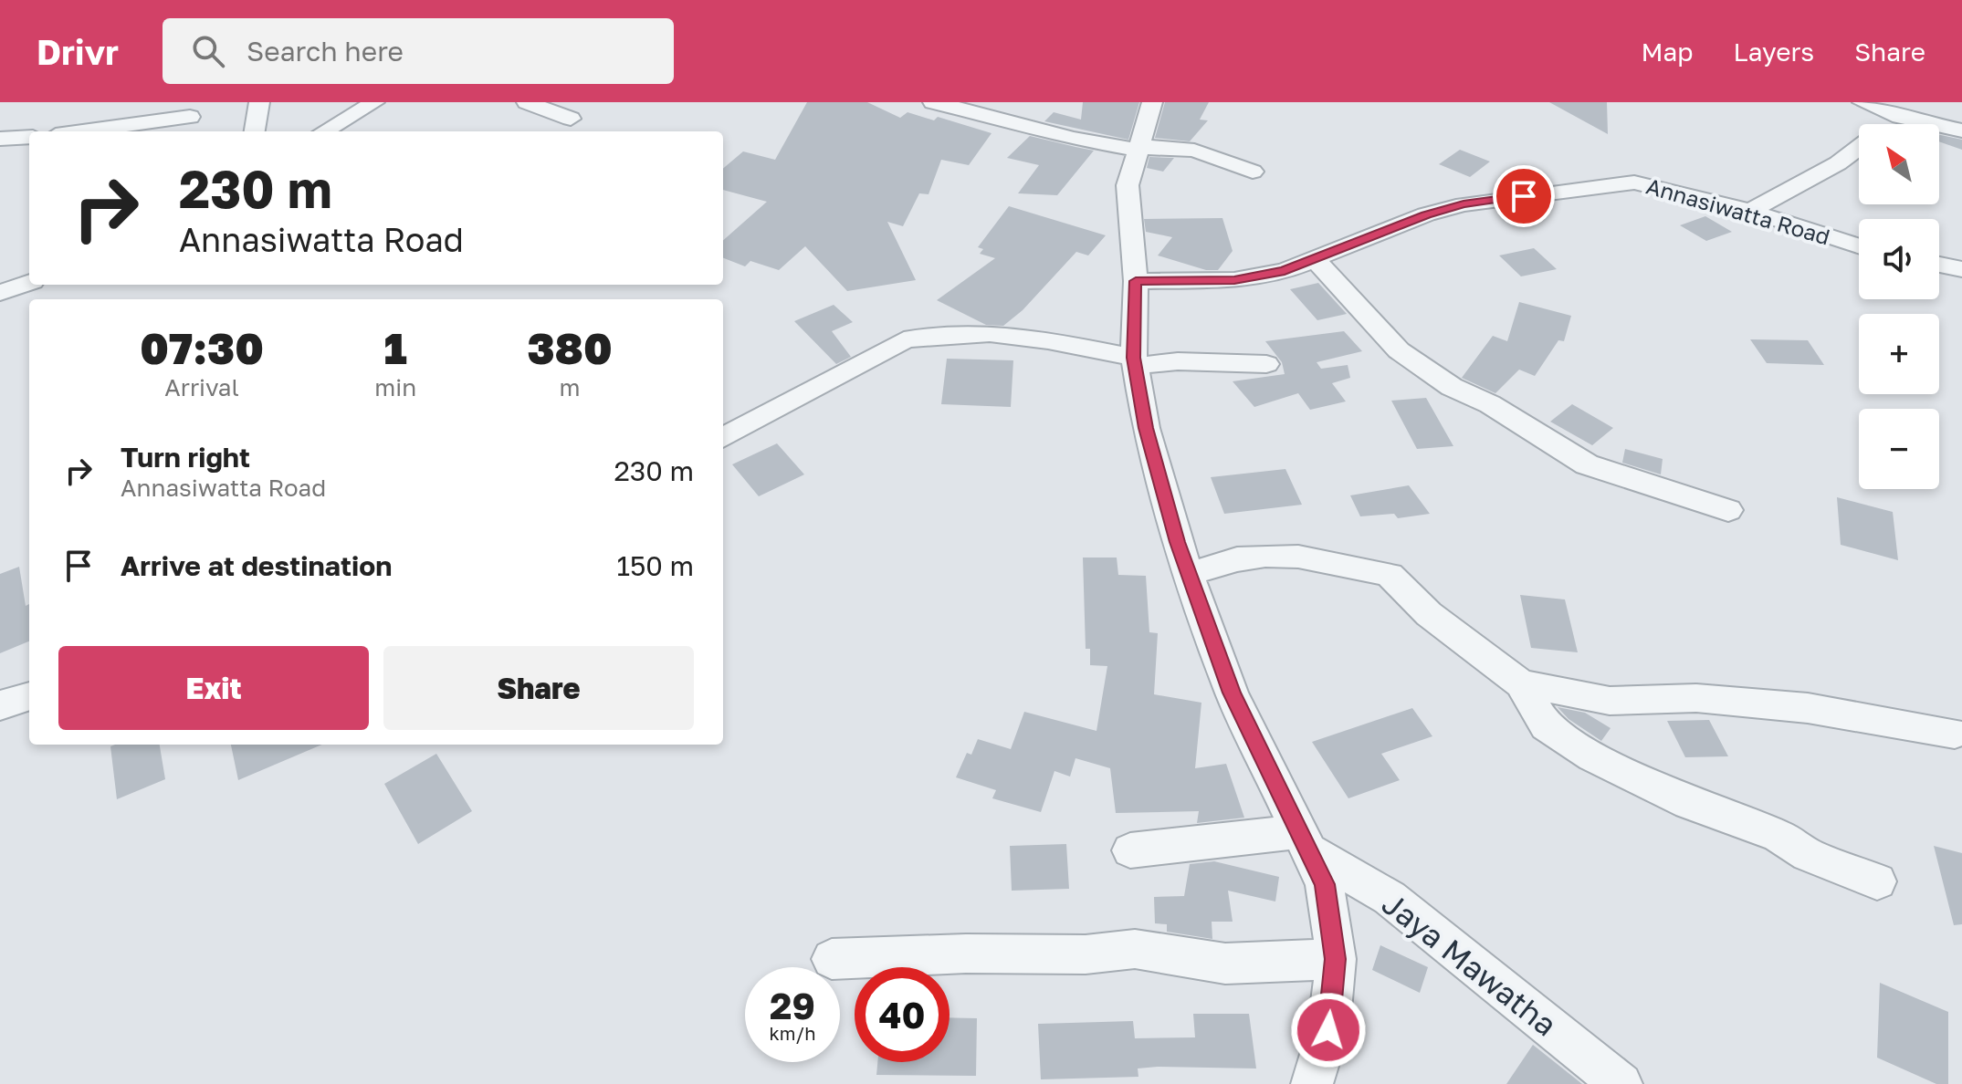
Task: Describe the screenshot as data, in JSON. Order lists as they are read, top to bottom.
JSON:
{
  "streets": {
    "street": ["Annasiwatta Road", "Jaya Mawatha"]
  },
  "north": "top left",
  "page": {
    "header": "Drivr",
    "search": "Search here",
    "nav": ["Map", "Layers", "Share"],
    "map_buttons": ["+", "−"],
    "turn": ["230 m", "Annasiwatta Road"],
    "eta": [
      "07:30",
      "Arrival",
      "1",
      "min",
      "380",
      "m"
    ],
    "list": [
      {
        "name": "Turn right",
        "note": "Annasiwatta Road",
        "value": "230 m"
      },
      {
        "name": "Arrive at destination",
        "value": "150 m"
      }
    ],
    "buttons": ["Exit", "Share"],
    "speed": "29 km/h",
    "limit": "40"
  }
}
